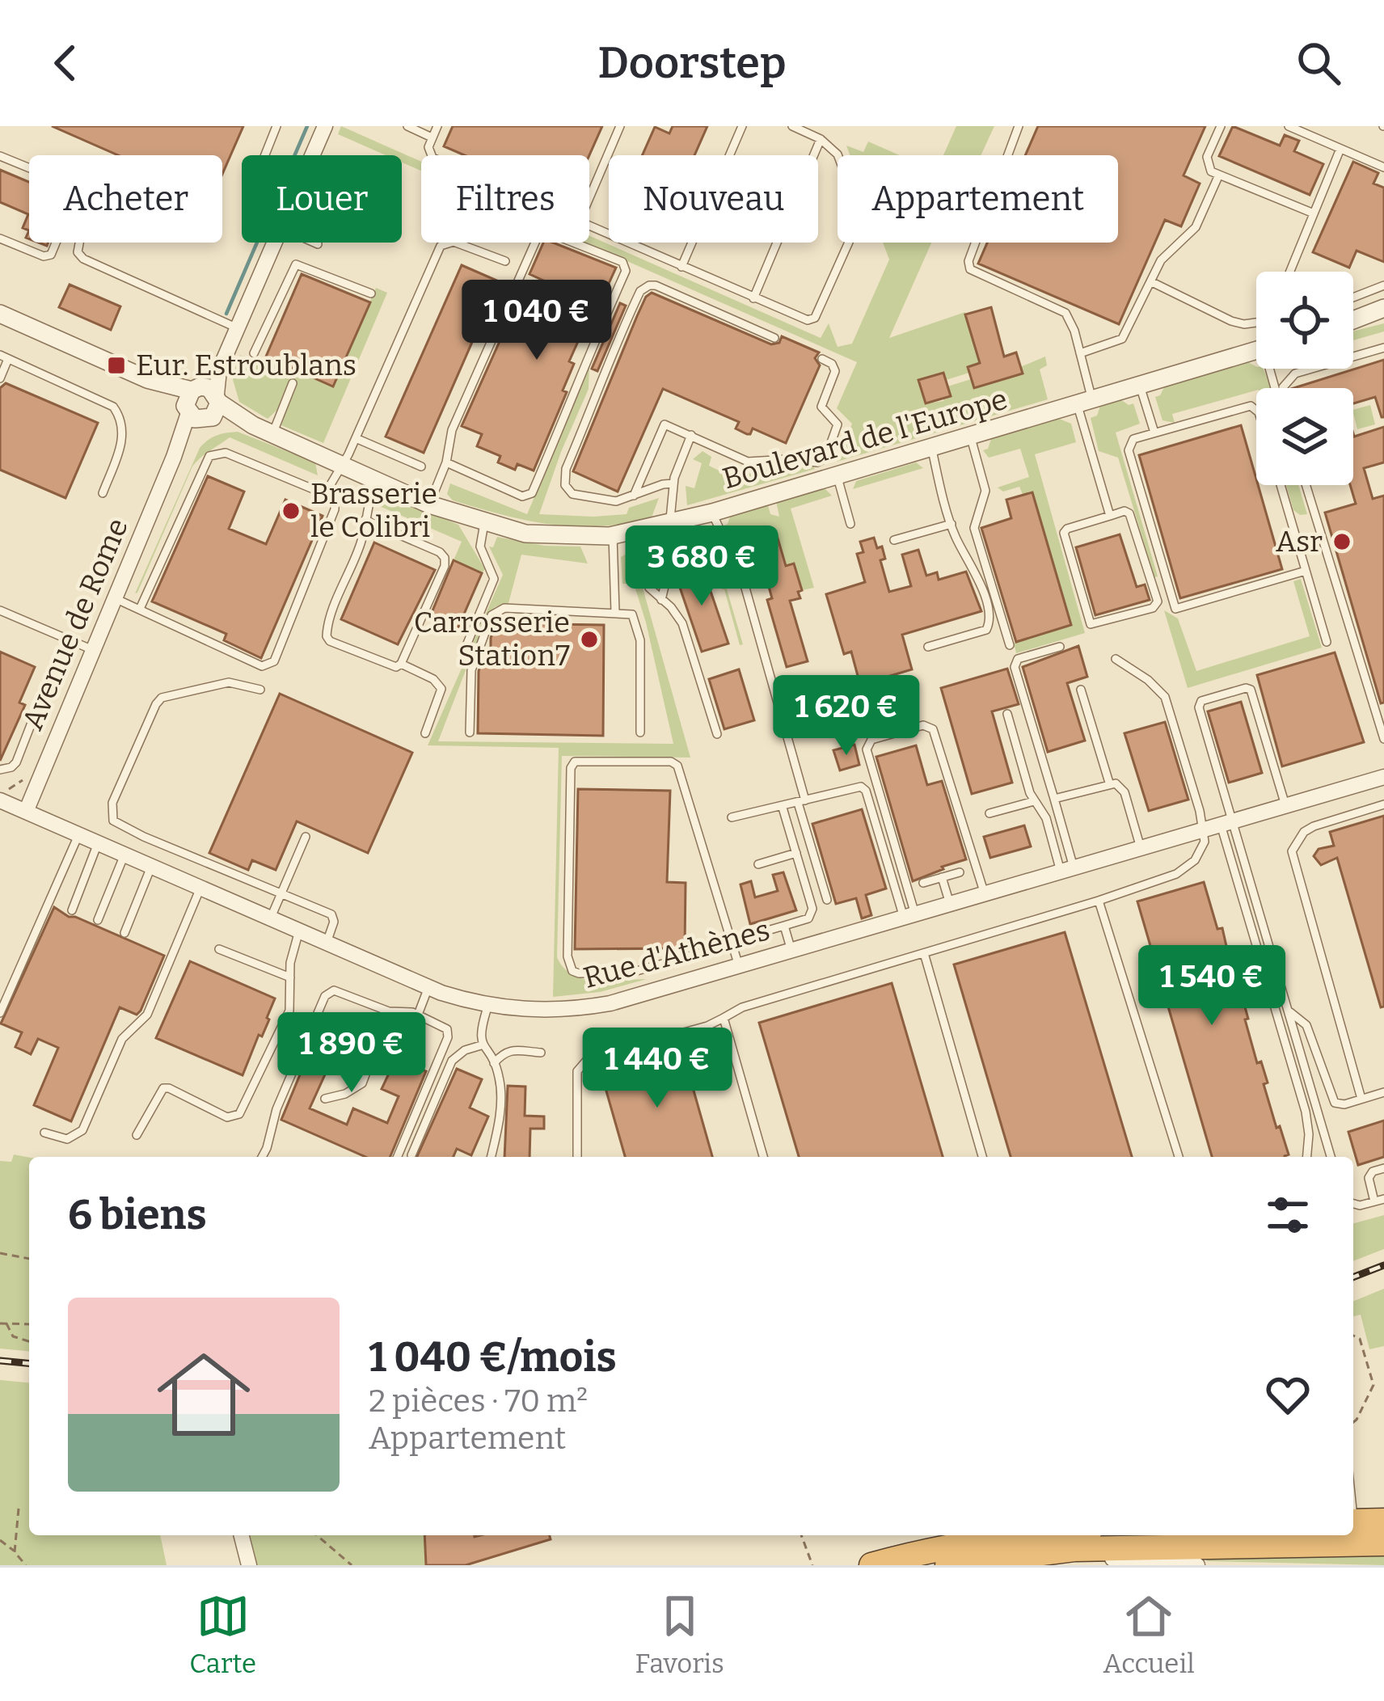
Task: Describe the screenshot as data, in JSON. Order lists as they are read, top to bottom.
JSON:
{
  "streets": {
    "street": ["Boulevard de l'Europe", "Avenue de Rome", "Rue d'Athènes"]
  },
  "crossings": [
    ["Boulevard de l'Europe", "Avenue de Rome"],
    ["Avenue de Rome", "Rue d'Athènes"]
  ],
  "places": {
    "transit": ["Eur. Estroublans"],
    "other": ["Brasserie le Colibri", "Asr", "Carrosserie Station7"]
  },
  "page": {
    "header": "Doorstep",
    "chip": [
      "Acheter",
      "Louer",
      "Filtres",
      "Nouveau",
      "Appartement"
    ],
    "price": [
      "1 040 €",
      "3 680 €",
      "1 620 €",
      "1 540 €",
      "1 890 €",
      "1 440 €"
    ],
    "heading": "6 biens",
    "list": [
      {
        "name": "1 040 €/mois",
        "note": "2 pièces · 70 m² · Appartement"
      }
    ],
    "tabs": ["Carte", "Favoris", "Accueil"]
  }
}
